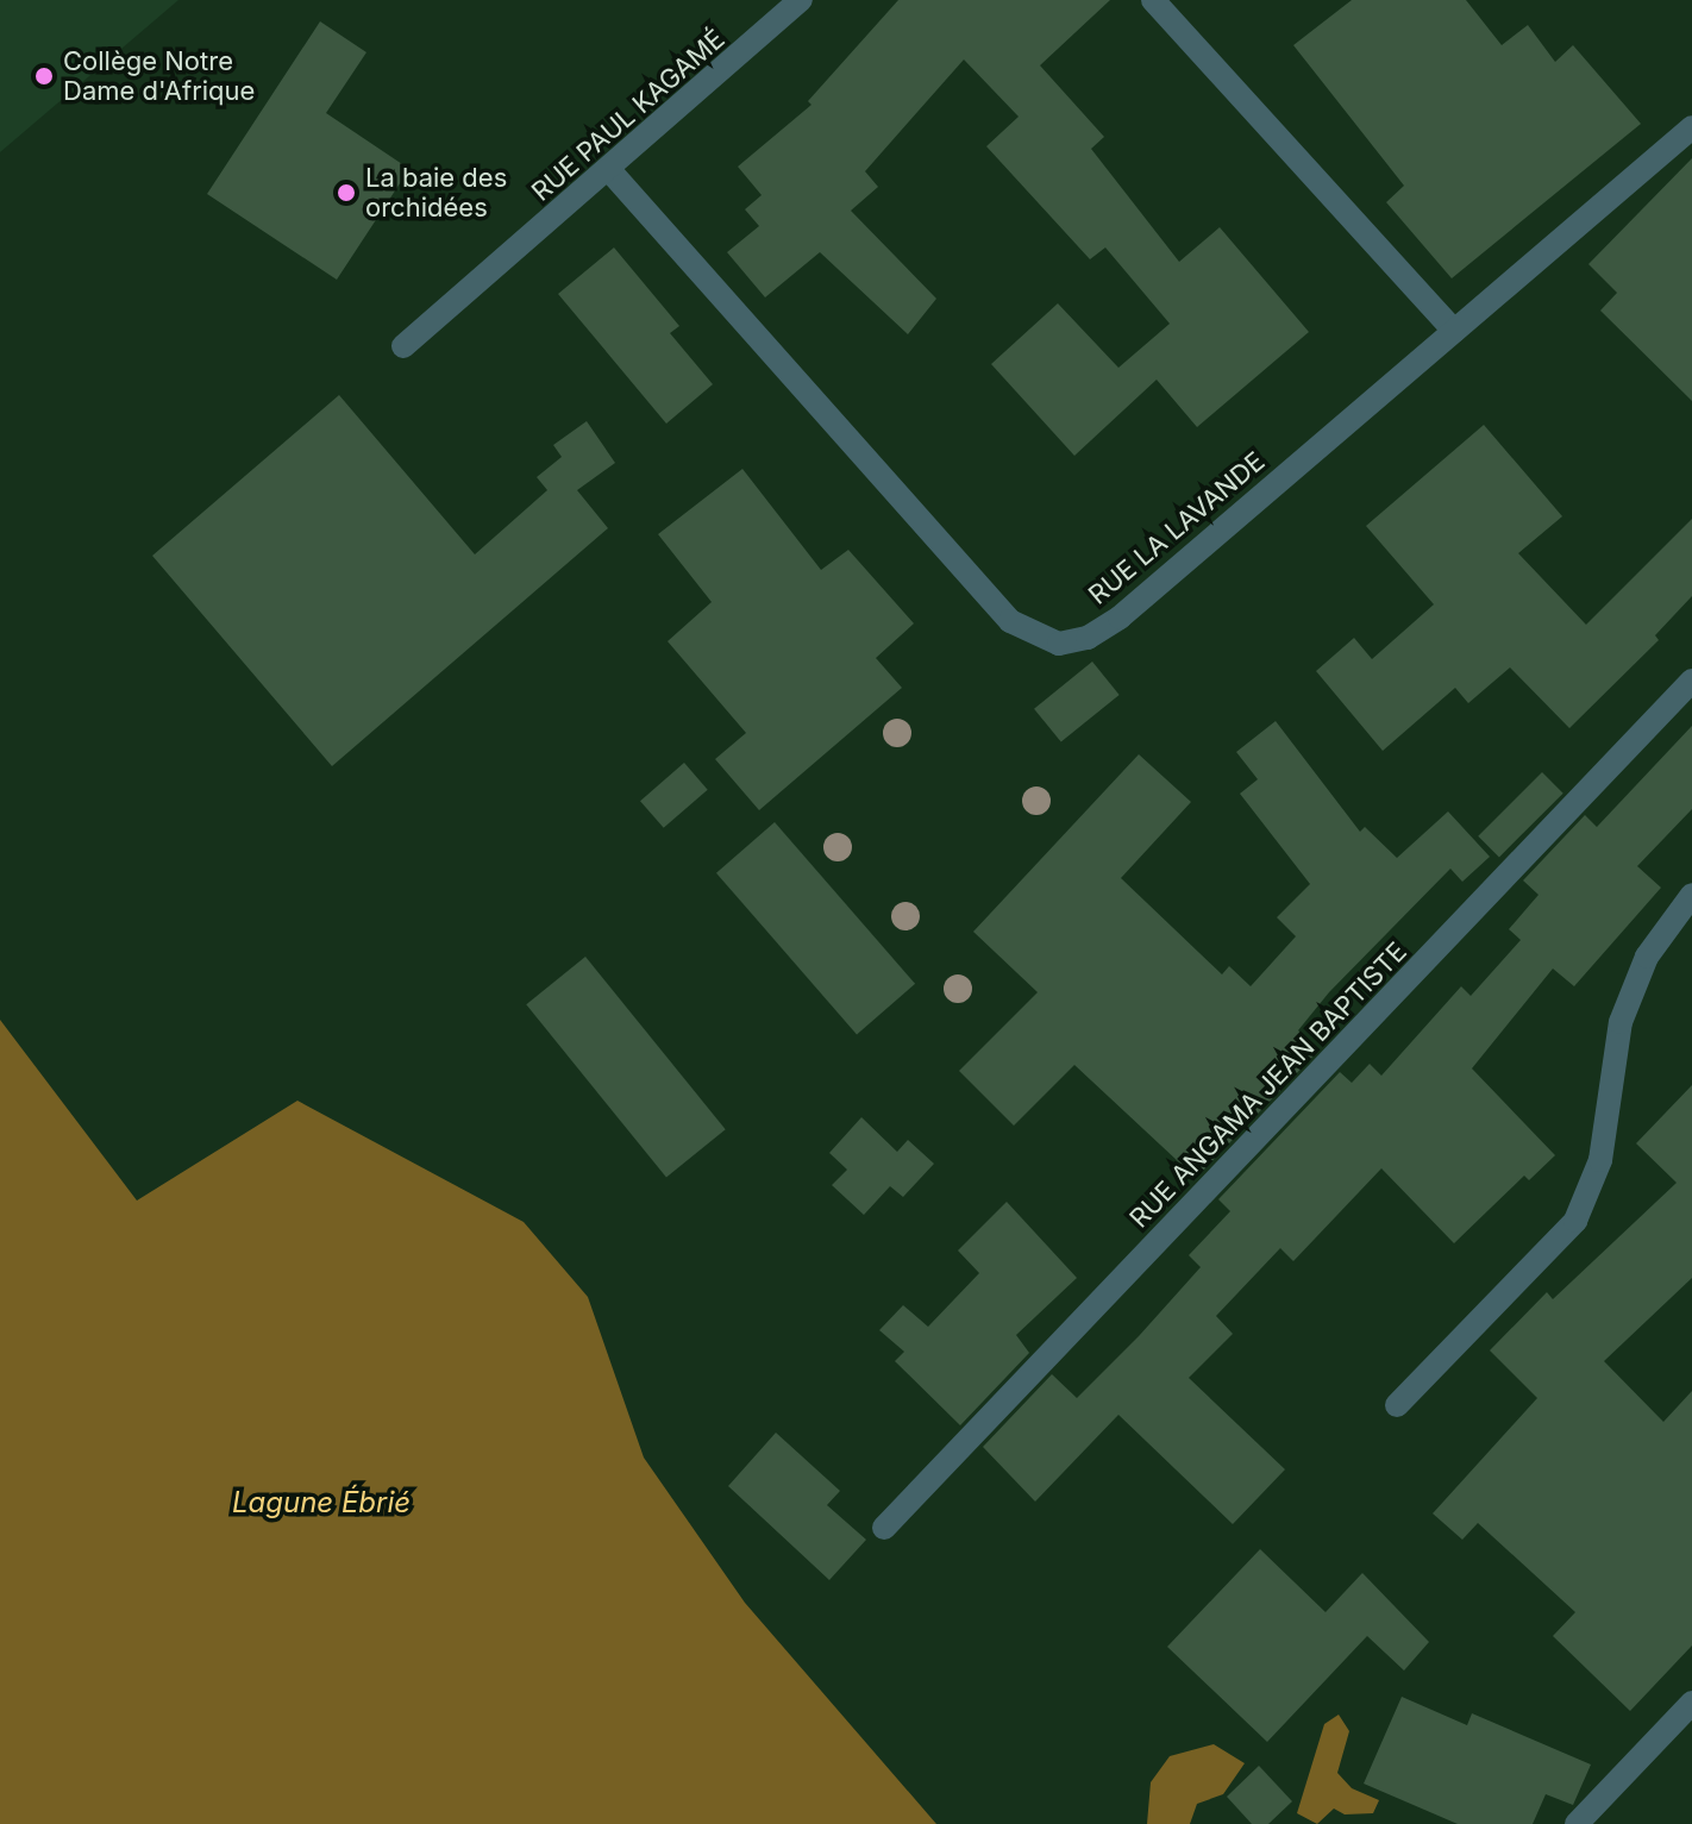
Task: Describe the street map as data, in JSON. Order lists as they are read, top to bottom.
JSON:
{
  "streets": {
    "street": ["RUE PAUL KAGAMÉ", "RUE LA LAVANDE", "RUE ANGAMA JEAN BAPTISTE"]
  },
  "crossings": [
    ["RUE PAUL KAGAMÉ", "RUE LA LAVANDE"]
  ],
  "water": ["Lagune Ébrié"],
  "places": ["Collège Notre Dame d'Afrique", "La baie des orchidées"]
}
